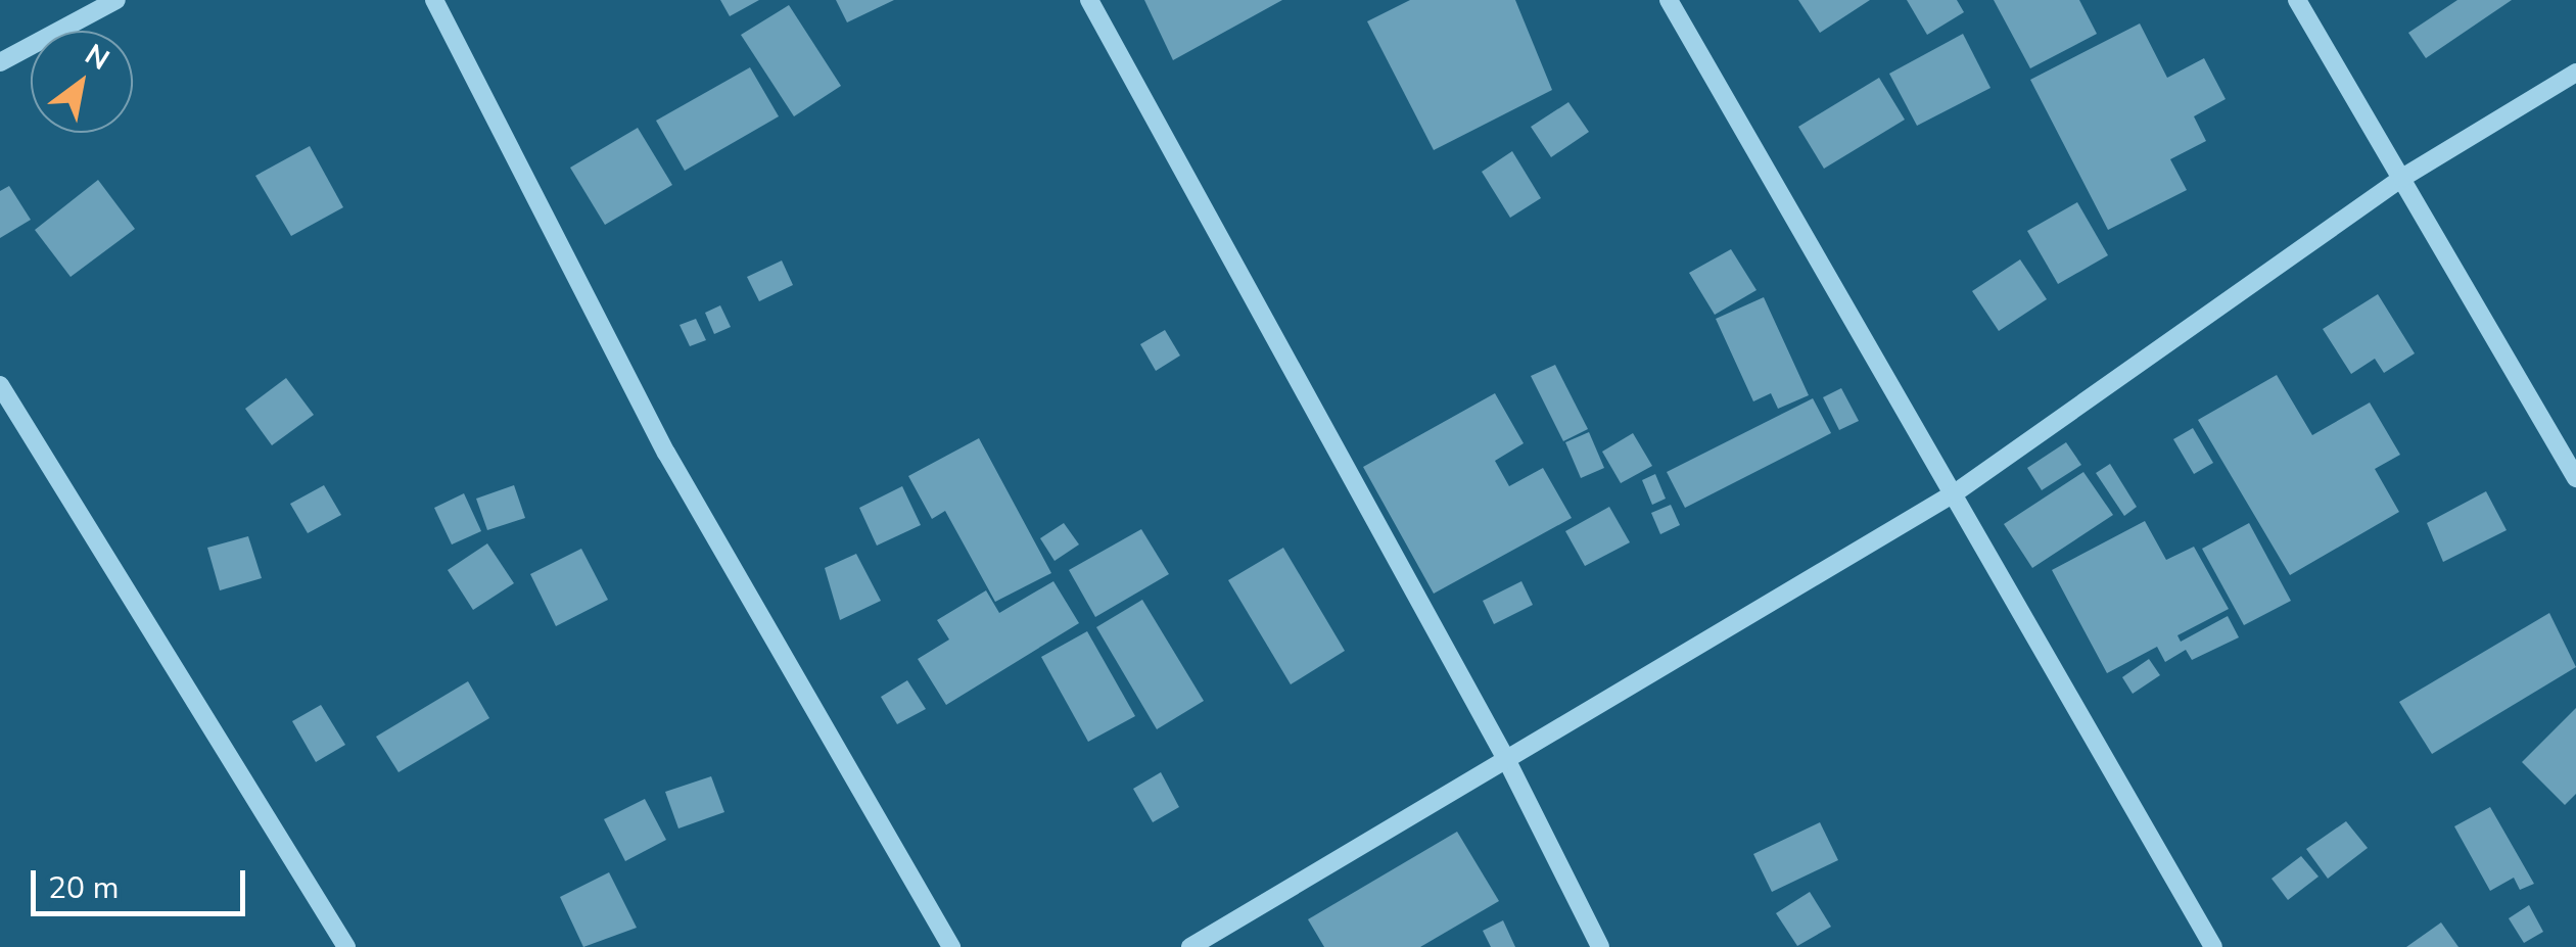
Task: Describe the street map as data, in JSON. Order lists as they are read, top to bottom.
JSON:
{
  "scale_bar": "20 m",
  "north": "top right"
}
